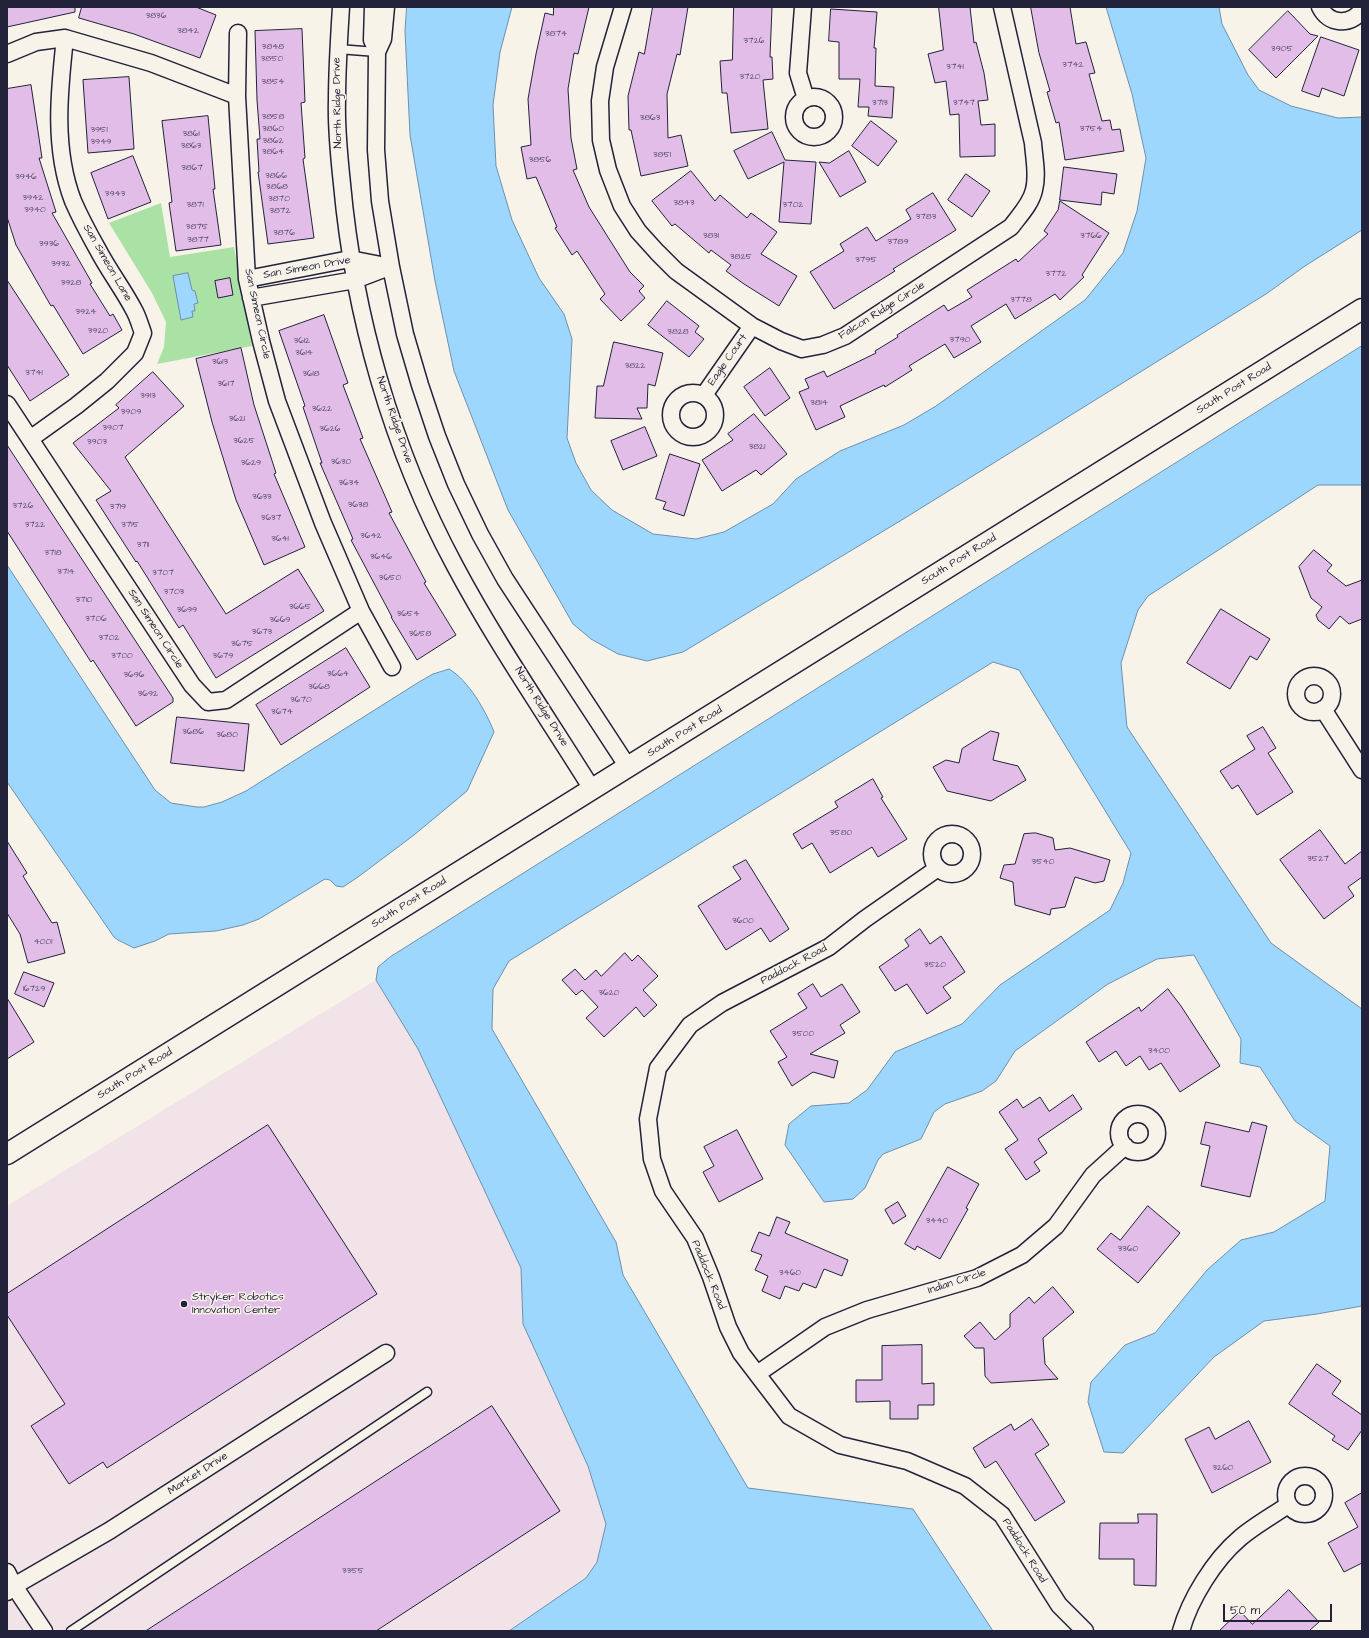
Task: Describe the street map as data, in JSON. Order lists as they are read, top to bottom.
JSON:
{
  "streets": {
    "street": [
      "North Ridge Drive",
      "San Simeon Lane",
      "San Simeon Drive",
      "Falcon Ridge Circle",
      "San Simeon Circle",
      "Eagle Court",
      "South Post Road",
      "Paddock Road",
      "Indian Circle",
      "Market Drive"
    ]
  },
  "crossings": [
    ["North Ridge Drive", "San Simeon Drive"],
    ["North Ridge Drive", "South Post Road"],
    ["San Simeon Lane", "San Simeon Circle"],
    ["San Simeon Drive", "San Simeon Circle"],
    ["Falcon Ridge Circle", "Eagle Court"],
    ["Paddock Road", "Indian Circle"]
  ],
  "places": ["Stryker Robotics Innovation Center"],
  "house_numbers": [
    "3836",
    "3842",
    "3874",
    "3726",
    "3848",
    "3905",
    "3850",
    "3742",
    "3741",
    "3720",
    "3854",
    "3713",
    "3747",
    "3858",
    "3863",
    "3860",
    "3754",
    "3951",
    "3861",
    "3862",
    "3949",
    "3863",
    "3864",
    "3851",
    "3856",
    "3867",
    "3866",
    "3946",
    "3868",
    "3943",
    "3942",
    "3870",
    "3843",
    "3871",
    "3702",
    "3940",
    "3872",
    "3783",
    "3875",
    "3876",
    "3831",
    "3766",
    "3877",
    "3789",
    "3936",
    "3825",
    "3795",
    "3932",
    "3772",
    "3928",
    "3778",
    "3924",
    "3920",
    "3828",
    "3790",
    "3612",
    "3614",
    "3613",
    "3822",
    "3741",
    "3618",
    "3617",
    "3913",
    "3814",
    "3622",
    "3909",
    "3621",
    "3907",
    "3626",
    "3625",
    "3903",
    "3821",
    "3630",
    "3629",
    "3634",
    "3633",
    "3638",
    "3726",
    "3719",
    "3637",
    "3722",
    "3715",
    "3642",
    "3641",
    "3711",
    "3718",
    "3646",
    "3714",
    "3707",
    "3650",
    "3703",
    "3710",
    "3665",
    "3699",
    "3654",
    "3706",
    "3669",
    "3673",
    "3658",
    "3702",
    "3675",
    "3700",
    "3679",
    "3664",
    "3696",
    "3668",
    "3692",
    "3670",
    "3674",
    "3686",
    "3680",
    "3580",
    "3527",
    "3540",
    "3600",
    "4001",
    "3520",
    "16729",
    "3620",
    "3500",
    "3400",
    "3440",
    "3360",
    "3460",
    "3260",
    "3355"
  ],
  "scale_bar": "50 m"
}
